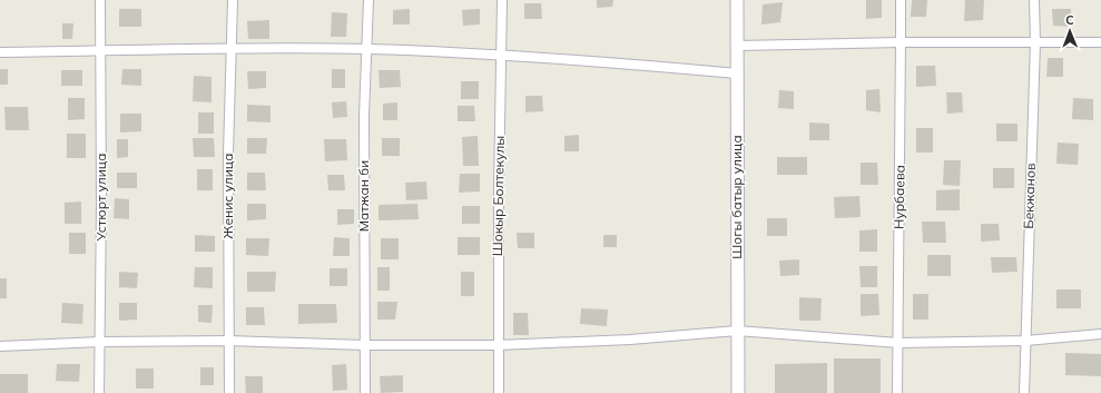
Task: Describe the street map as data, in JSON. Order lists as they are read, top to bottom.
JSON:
{
  "streets": {
    "street": [
      "Женис улица",
      "Матжан би",
      "Шокыр Болтекулы",
      "Бекжанов",
      "Устюрт улица",
      "Шогы батыр улица",
      "Нурбаева"
    ]
  },
  "north": "top"
}
